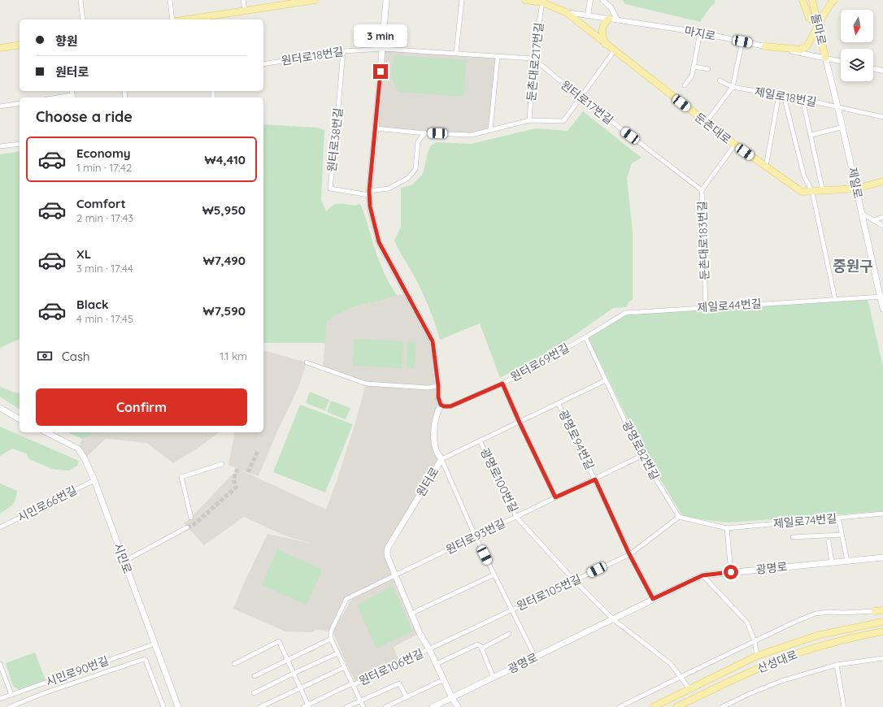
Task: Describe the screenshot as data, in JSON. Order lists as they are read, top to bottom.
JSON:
{
  "streets": {
    "main road": [
      "돌마로",
      "둔촌대로",
      "제일로",
      "원터로",
      "시민로",
      "광명로",
      "산성대로"
    ],
    "street": [
      "마지로",
      "원터로18번길",
      "둔촌대로217번길",
      "제일로18번길",
      "원터로17번길",
      "원터로38번길",
      "둔촌대로183번길",
      "제일로44번길",
      "원터로69번길",
      "광명로94번길",
      "광명로82번길",
      "광명로100번길",
      "시민로66번길",
      "제일로74번길",
      "원터로93번길",
      "원터로105번길",
      "원터로106번길",
      "시민로90번길"
    ]
  },
  "crossings": [
    ["돌마로", "마지로"],
    ["돌마로", "제일로"],
    ["마지로", "둔촌대로"],
    ["마지로", "제일로"],
    ["원터로18번길", "원터로38번길"],
    ["원터로18번길", "원터로"],
    ["둔촌대로217번길", "원터로17번길"],
    ["둔촌대로217번길", "둔촌대로"],
    ["제일로18번길", "제일로"],
    ["원터로17번길", "둔촌대로183번길"],
    ["둔촌대로", "제일로"],
    ["둔촌대로", "둔촌대로183번길"],
    ["원터로38번길", "원터로"],
    ["제일로", "제일로44번길"],
    ["둔촌대로183번길", "제일로44번길"],
    ["제일로44번길", "원터로69번길"],
    ["제일로44번길", "광명로82번길"],
    ["원터로69번길", "광명로82번길"],
    ["원터로69번길", "원터로"],
    ["광명로94번길", "원터로93번길"],
    ["광명로94번길", "광명로"],
    ["광명로94번길", "원터로105번길"],
    ["광명로82번길", "원터로93번길"],
    ["광명로82번길", "원터로105번길"],
    ["광명로100번길", "원터로93번길"],
    ["광명로100번길", "광명로"],
    ["광명로100번길", "원터로105번길"],
    ["원터로", "원터로93번길"],
    ["원터로", "광명로"],
    ["원터로", "원터로105번길"],
    ["원터로", "원터로106번길"],
    ["시민로66번길", "시민로"],
    ["시민로", "시민로90번길"],
    ["원터로105번길", "원터로106번길"]
  ],
  "districts": ["중원구"],
  "north": "bottom",
  "page": {
    "banner": ["향원", "원터로"],
    "bubble": "3 min",
    "heading": "Choose a ride",
    "list": [
      {
        "name": "Economy",
        "note": "1 min · 17:42",
        "value": "₩4,410"
      },
      {
        "name": "Comfort",
        "note": "2 min · 17:43",
        "value": "₩5,950"
      },
      {
        "name": "XL",
        "note": "3 min · 17:44",
        "value": "₩7,490"
      },
      {
        "name": "Black",
        "note": "4 min · 17:45",
        "value": "₩7,590"
      }
    ],
    "pay": ["Cash", "1.1 km"],
    "buttons": "Confirm"
  }
}
